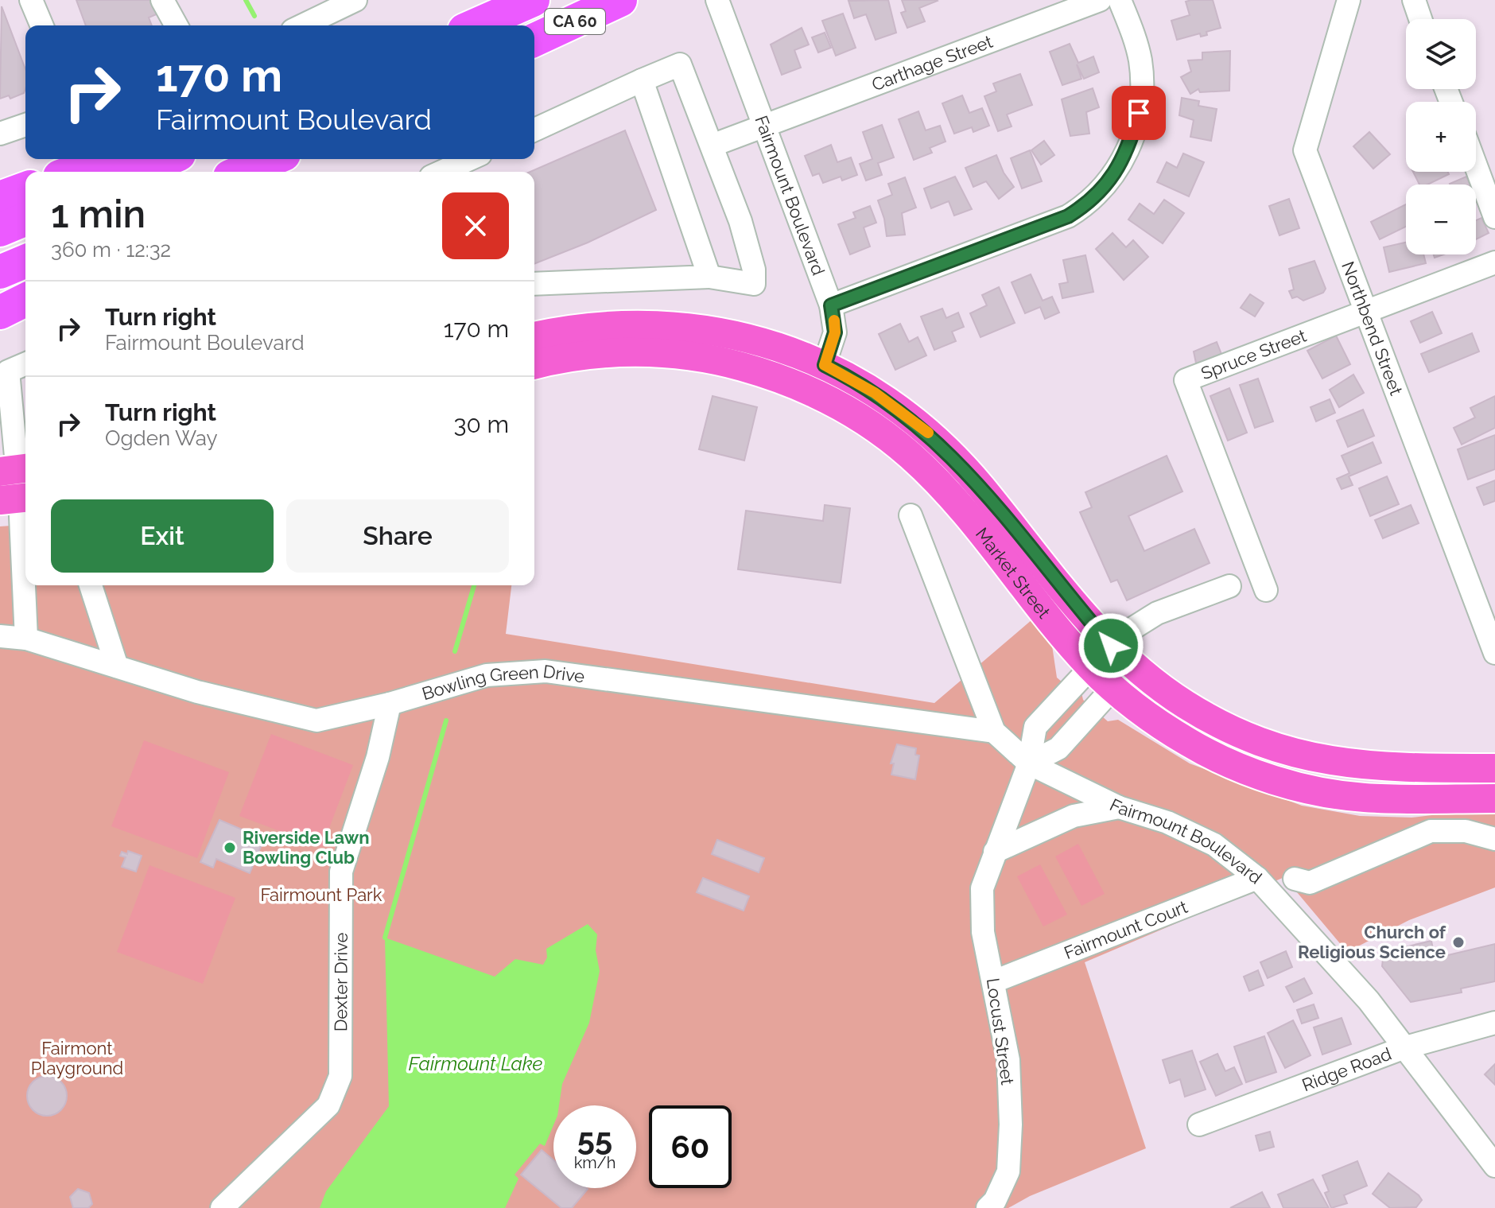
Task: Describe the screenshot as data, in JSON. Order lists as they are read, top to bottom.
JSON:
{
  "streets": {
    "highway": ["CA 60"],
    "main road": ["Market Street"],
    "street": [
      "Carthage Street",
      "Fairmount Boulevard",
      "Northbend Street",
      "Spruce Street",
      "Bowling Green Drive",
      "Fairmount Court",
      "Dexter Drive",
      "Locust Street",
      "Ridge Road"
    ]
  },
  "crossings": [
    ["Carthage Street", "Fairmount Boulevard"],
    ["Fairmount Boulevard", "Market Street"],
    ["Fairmount Boulevard", "Bowling Green Drive"],
    ["Fairmount Boulevard", "Fairmount Court"],
    ["Fairmount Boulevard", "Locust Street"],
    ["Fairmount Boulevard", "Ridge Road"],
    ["Northbend Street", "Spruce Street"],
    ["Bowling Green Drive", "Dexter Drive"],
    ["Fairmount Court", "Locust Street"]
  ],
  "water": ["Fairmount Lake"],
  "parks": ["Fairmount Park", "Fairmont Playground"],
  "places": ["Riverside Lawn Bowling Club", "Church of Religious Science"],
  "page": {
    "map_buttons": ["+", "−"],
    "turn": ["170 m", "Fairmount Boulevard"],
    "heading": ["1 min", "360 m · 12:32"],
    "list": [
      {
        "name": "Turn right",
        "note": "Fairmount Boulevard",
        "value": "170 m"
      },
      {
        "name": "Turn right",
        "note": "Ogden Way",
        "value": "30 m"
      }
    ],
    "buttons": ["Exit", "Share"],
    "speed": "55 km/h",
    "limit": "60"
  }
}
